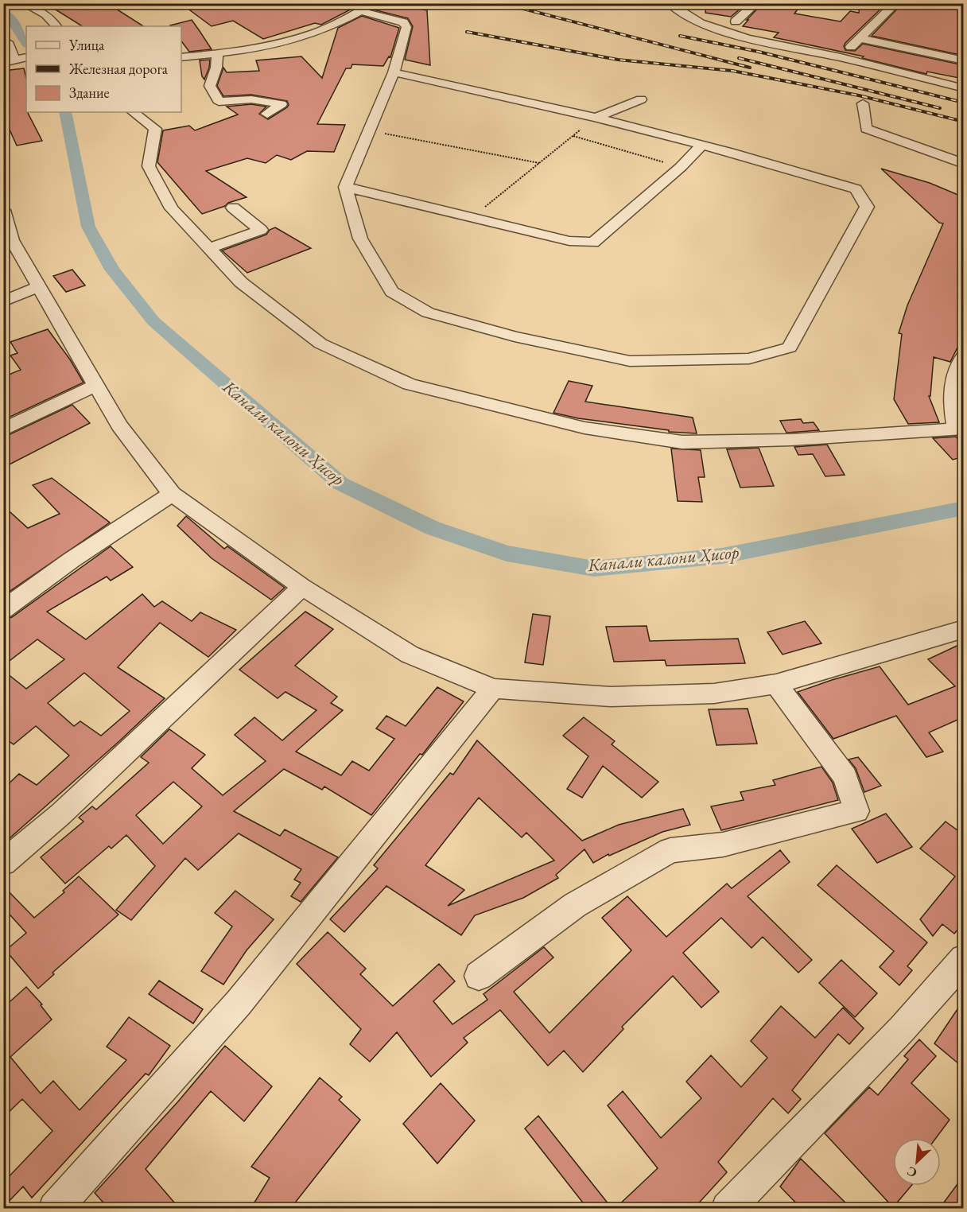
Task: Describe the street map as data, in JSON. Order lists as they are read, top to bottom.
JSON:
{
  "water": ["Канали калони Ҳисор"],
  "legend": ["Улица", "Железная дорога", "Здание"],
  "north": "bottom left"
}
